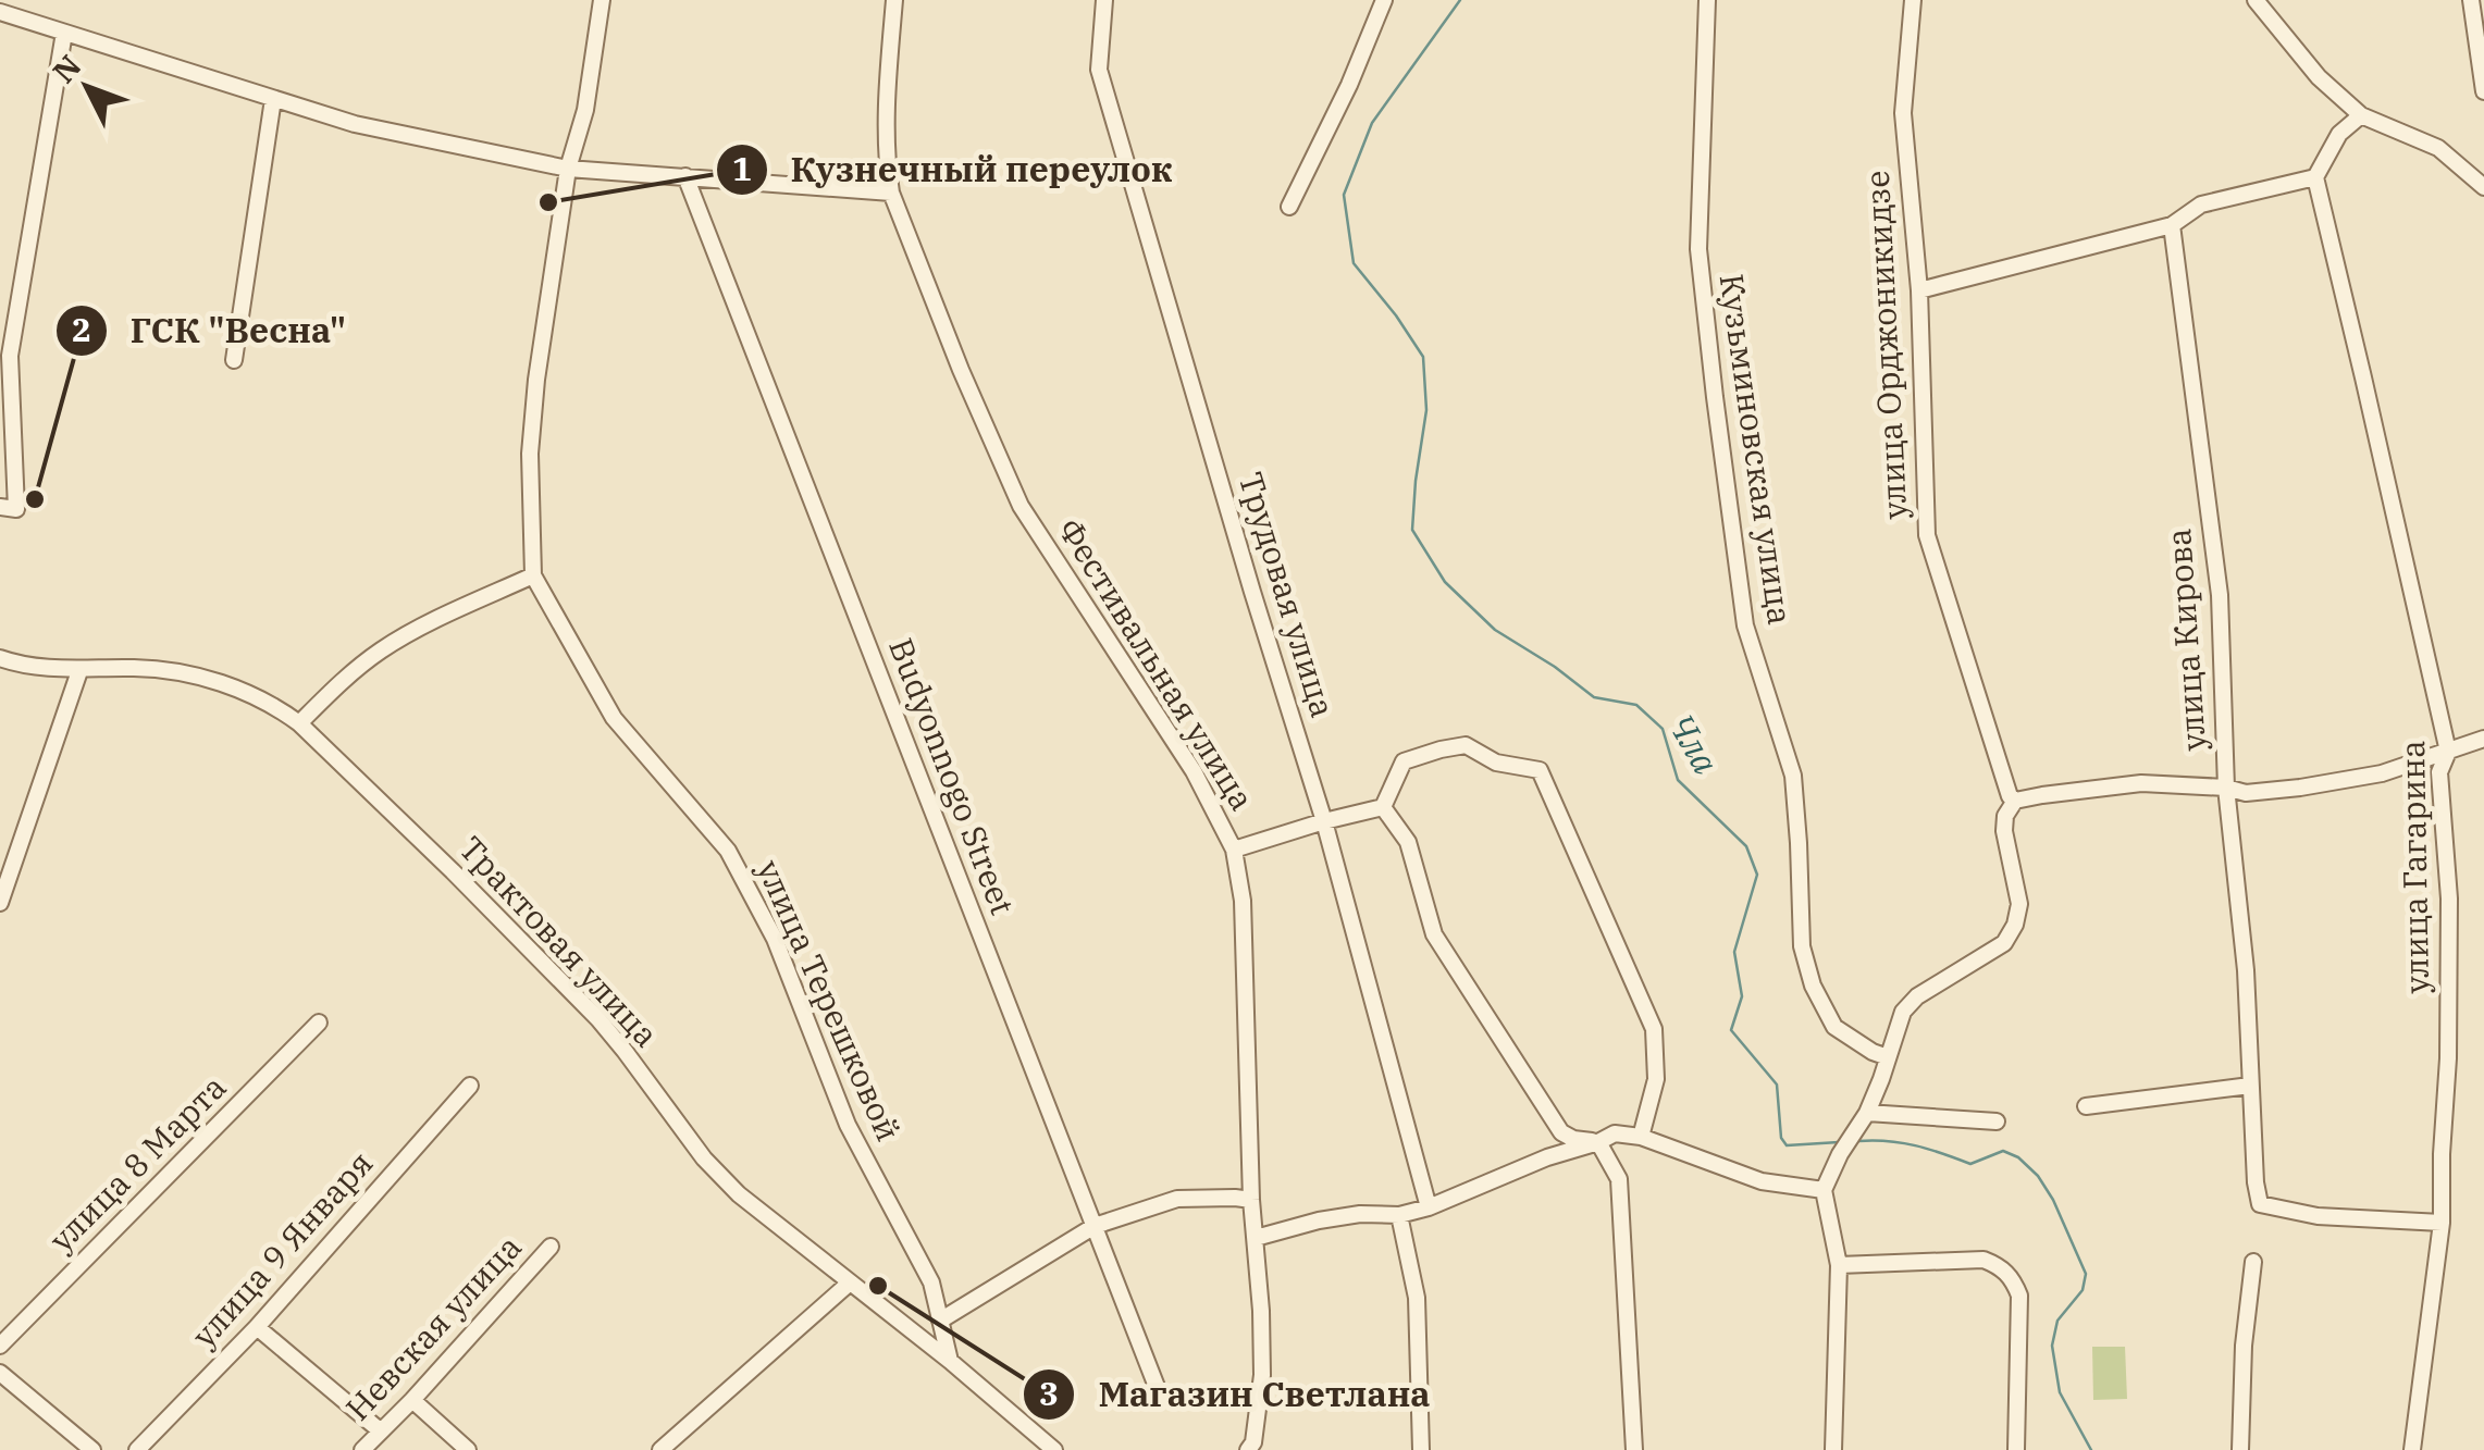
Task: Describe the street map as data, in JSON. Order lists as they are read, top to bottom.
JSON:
{
  "streets": {
    "street": [
      "улица Орджоникидзе",
      "Кузьминовская улица",
      "Трудовая улица",
      "улица Кирова",
      "Фестивальная улица",
      "Budyonnogo Street",
      "улица Гагарина",
      "Трактовая улица",
      "улица Терешковой",
      "улица 8 Марта",
      "улица 9 Января",
      "Невская улица"
    ]
  },
  "crossings": [
    ["улица Орджоникидзе", "Кузьминовская улица"],
    ["улица Кирова", "улица Гагарина"],
    ["Трактовая улица", "улица Терешковой"]
  ],
  "water": ["Чла"],
  "places": ["Кузнечный переулок", "ГСК \"Весна\"", "Магазин Светлана"],
  "north": "top left"
}
